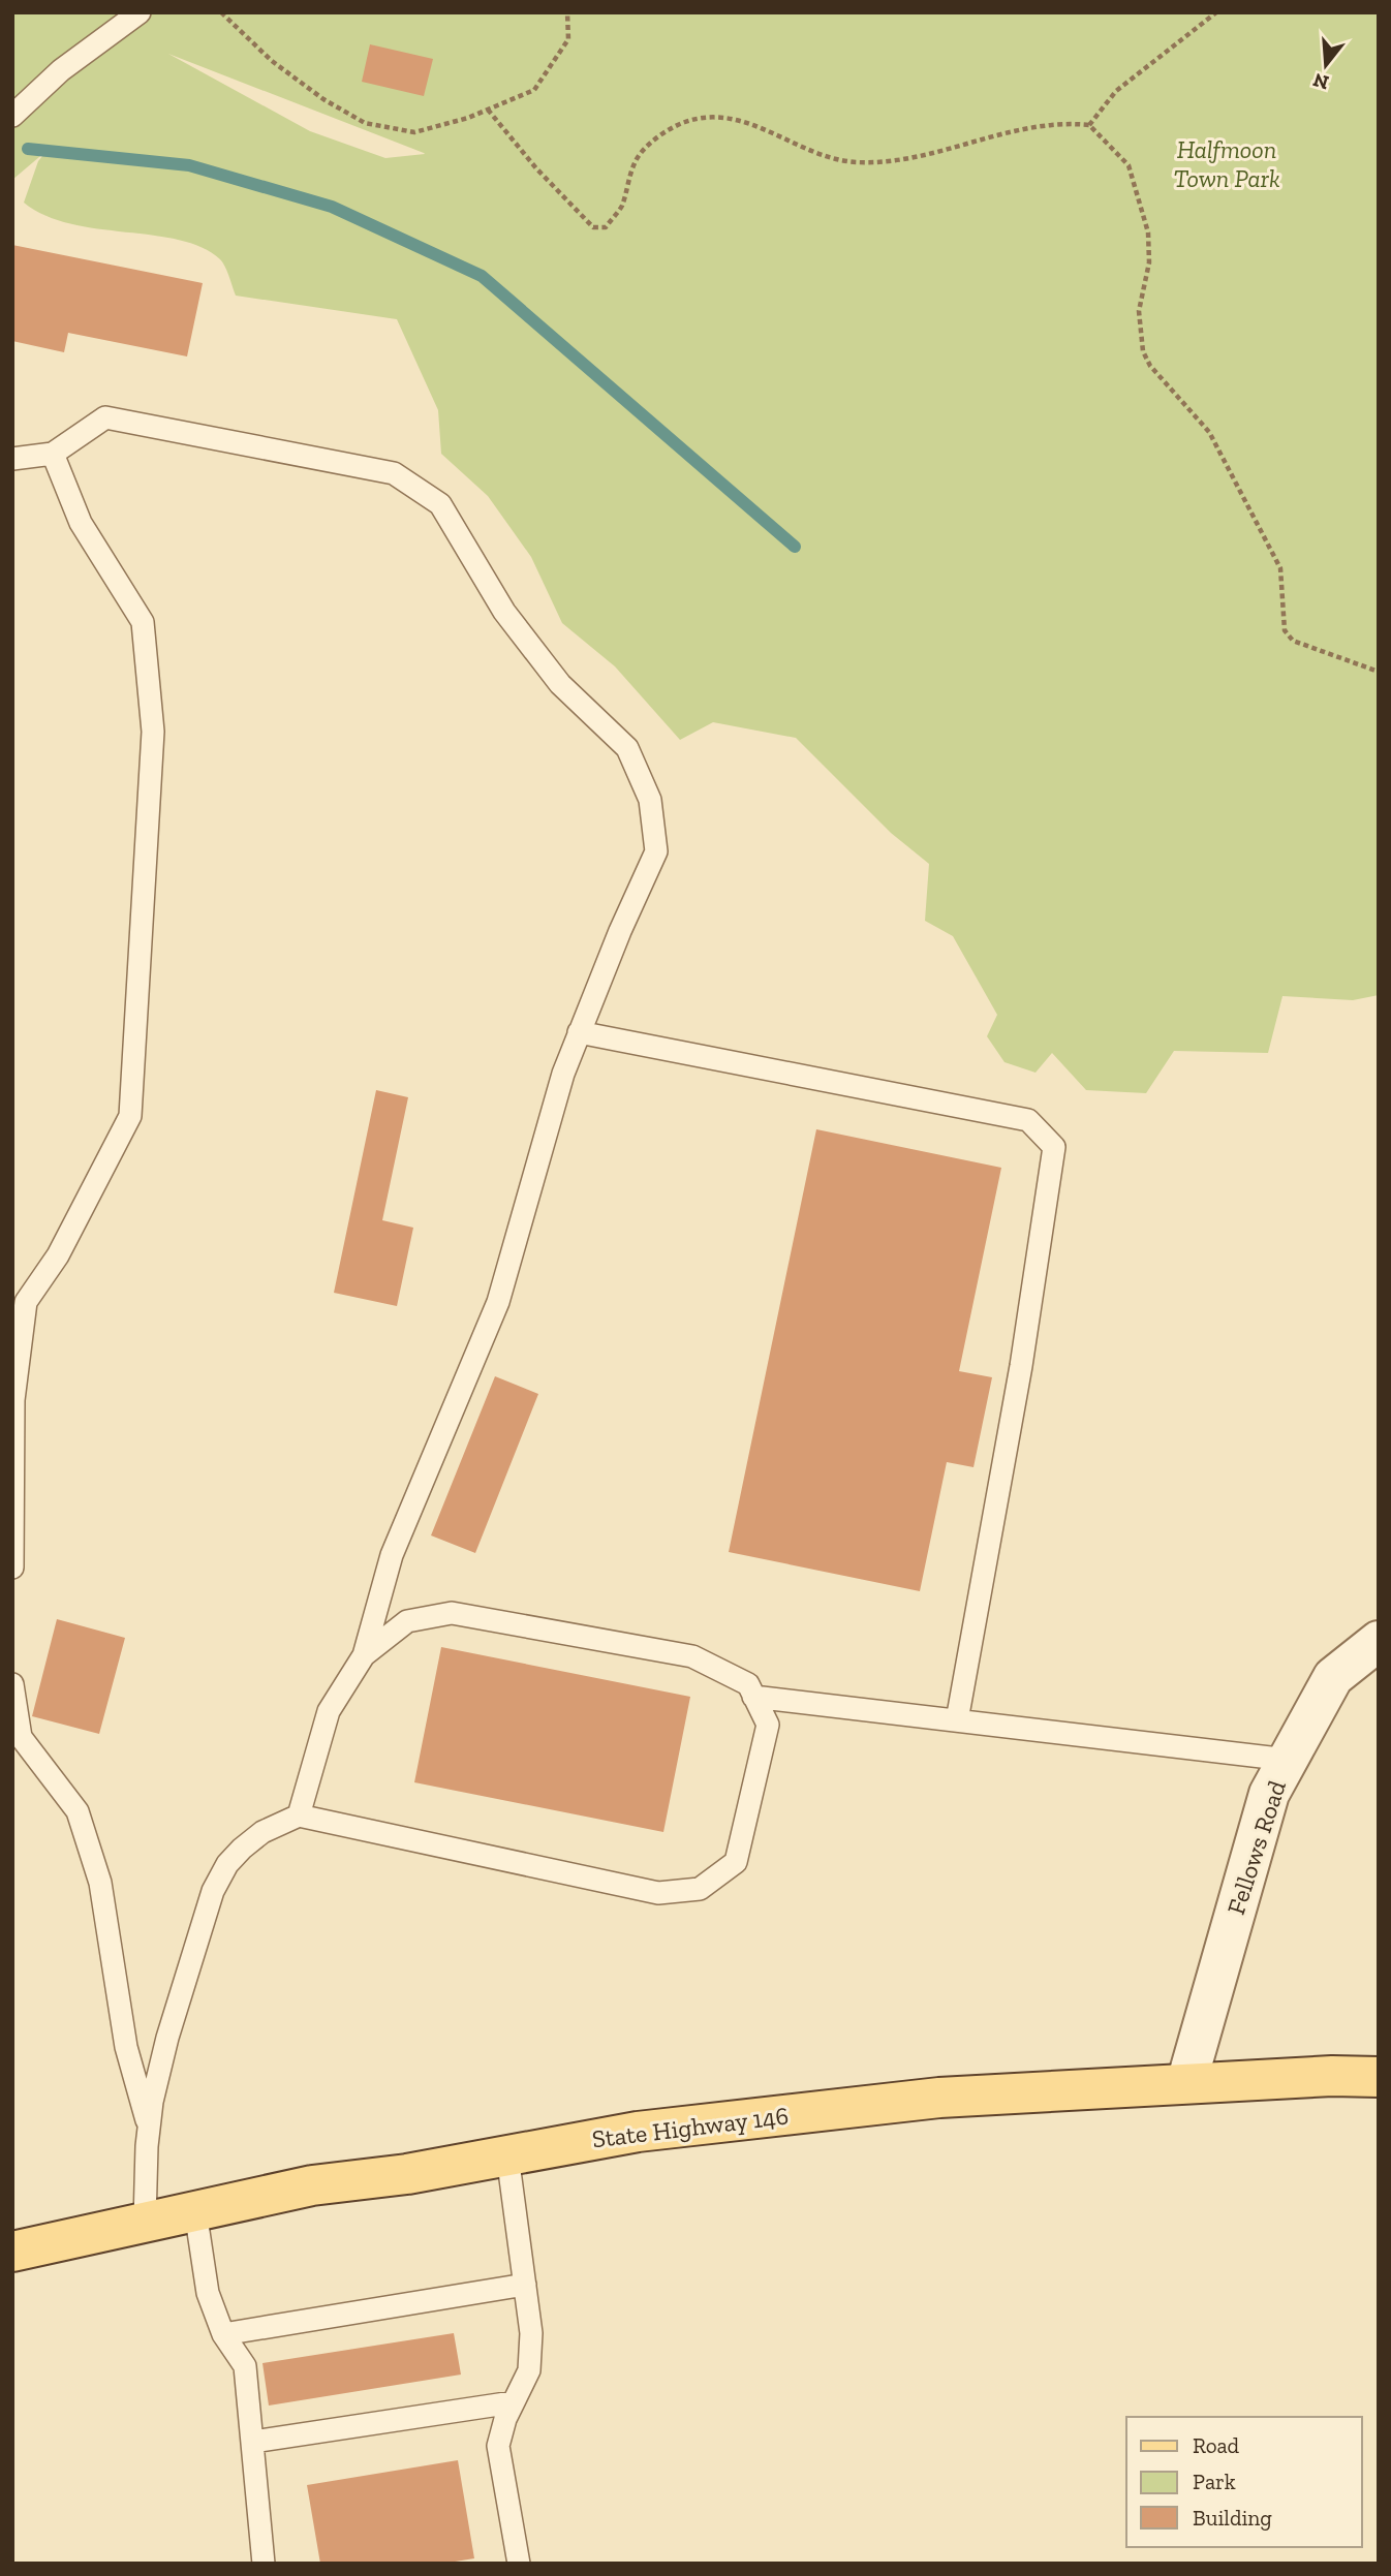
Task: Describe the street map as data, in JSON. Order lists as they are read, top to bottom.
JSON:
{
  "streets": {
    "main road": ["State Highway 146"],
    "street": ["Fellows Road"]
  },
  "crossings": [
    ["Fellows Road", "State Highway 146"]
  ],
  "parks": ["Halfmoon Town Park"],
  "legend": ["Road", "Park", "Building"],
  "north": "bottom"
}
